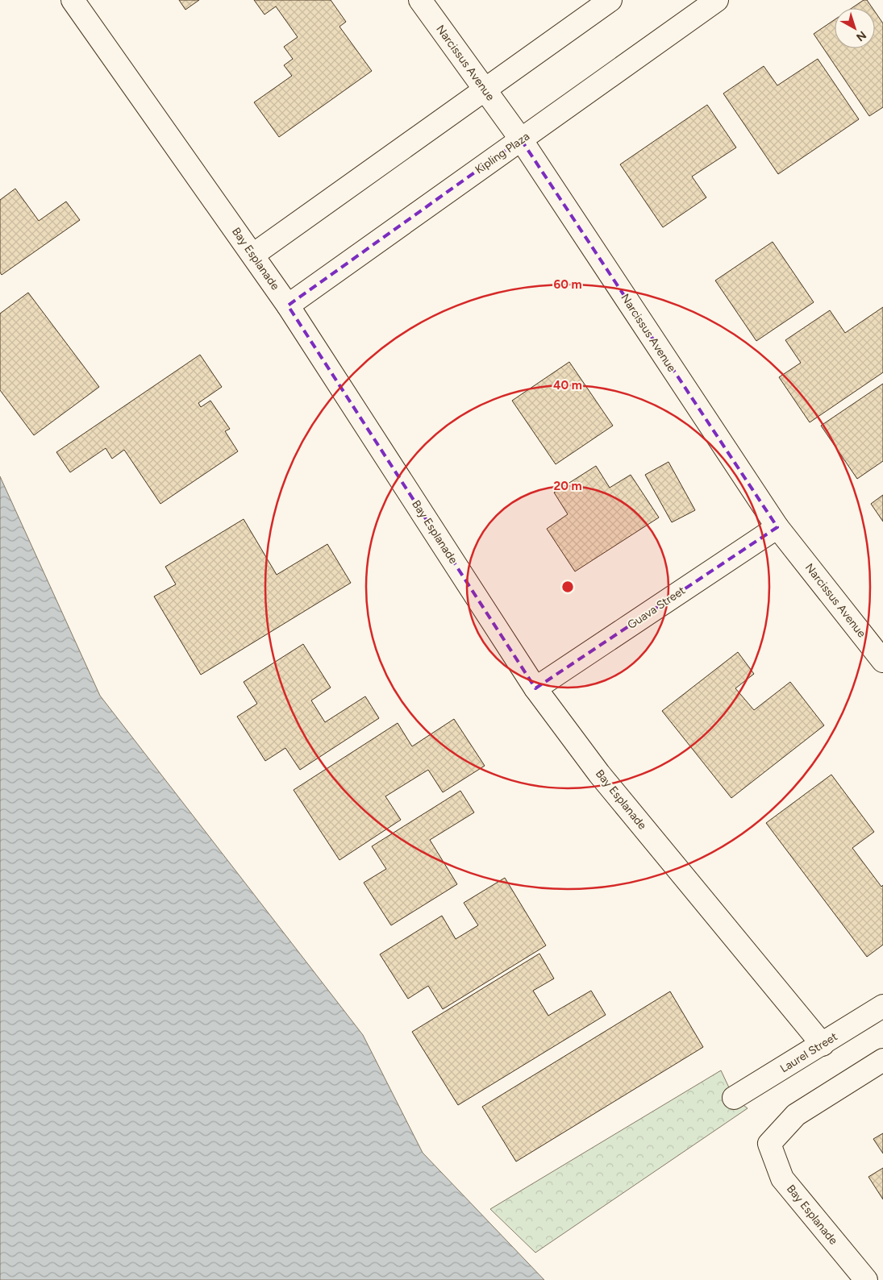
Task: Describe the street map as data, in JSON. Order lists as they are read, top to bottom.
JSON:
{
  "streets": {
    "street": [
      "Narcissus Avenue",
      "Kipling Plaza",
      "Bay Esplanade",
      "Guava Street",
      "Laurel Street"
    ]
  },
  "crossings": [
    ["Narcissus Avenue", "Kipling Plaza"],
    ["Narcissus Avenue", "Guava Street"],
    ["Kipling Plaza", "Bay Esplanade"],
    ["Bay Esplanade", "Guava Street"],
    ["Bay Esplanade", "Laurel Street"]
  ],
  "north": "bottom right",
  "rings": ["60 m", "40 m", "20 m"]
}
